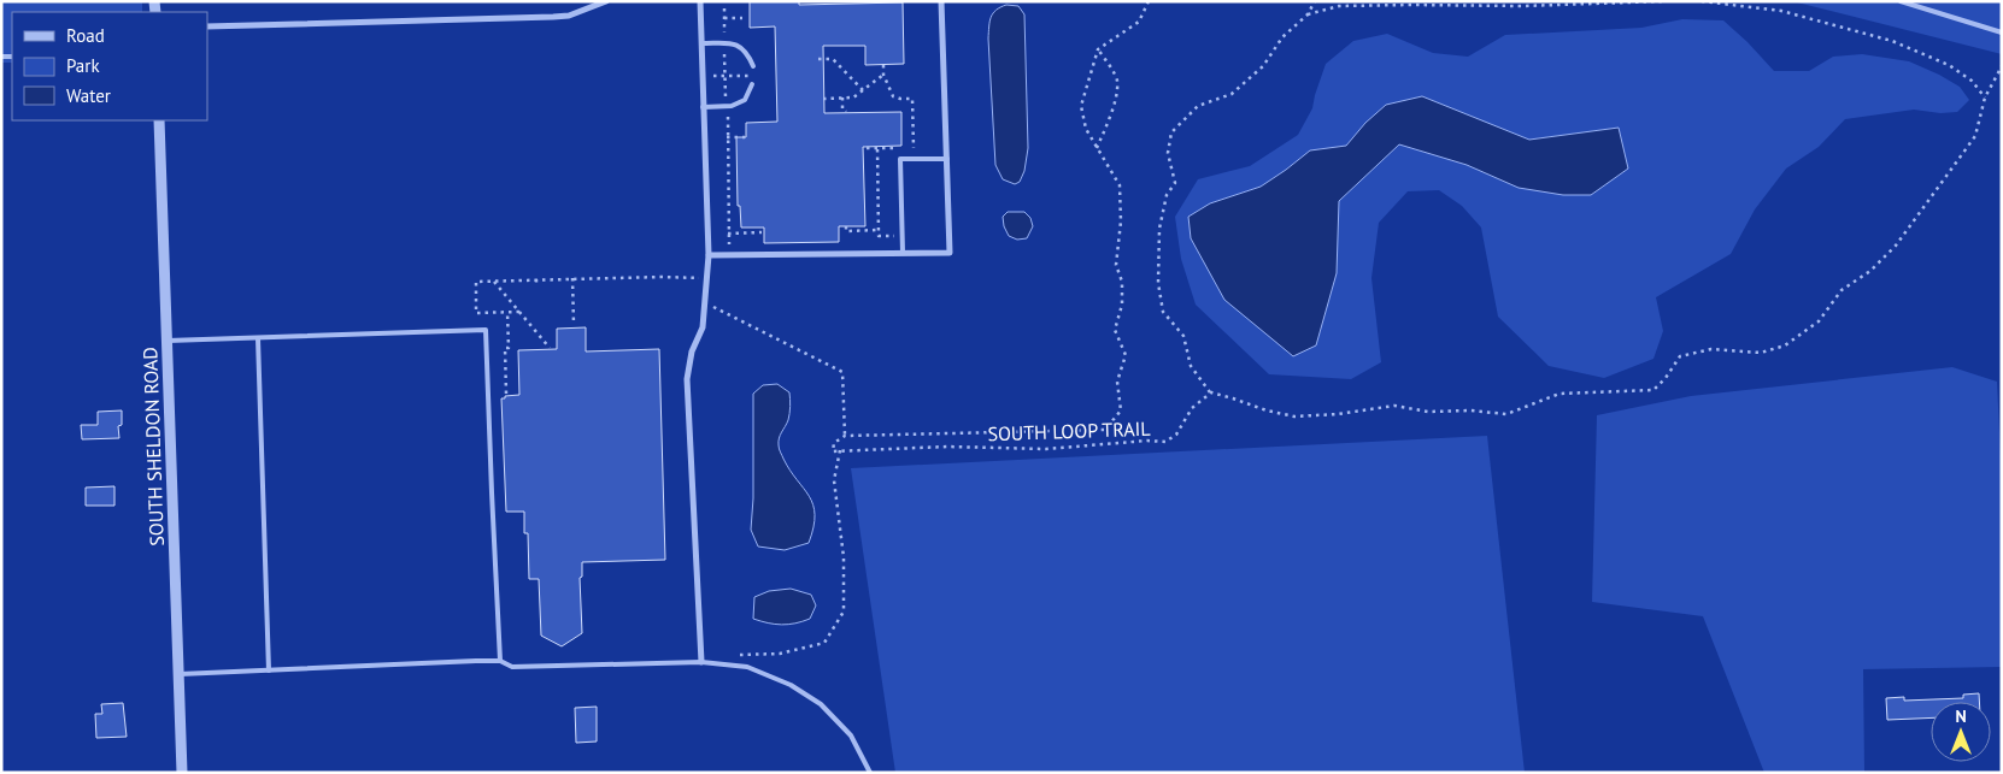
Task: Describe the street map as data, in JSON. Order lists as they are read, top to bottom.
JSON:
{
  "streets": {
    "street": ["SOUTH SHELDON ROAD"],
    "path": ["SOUTH LOOP TRAIL"]
  },
  "legend": ["Road", "Park", "Water"],
  "north": "top"
}
